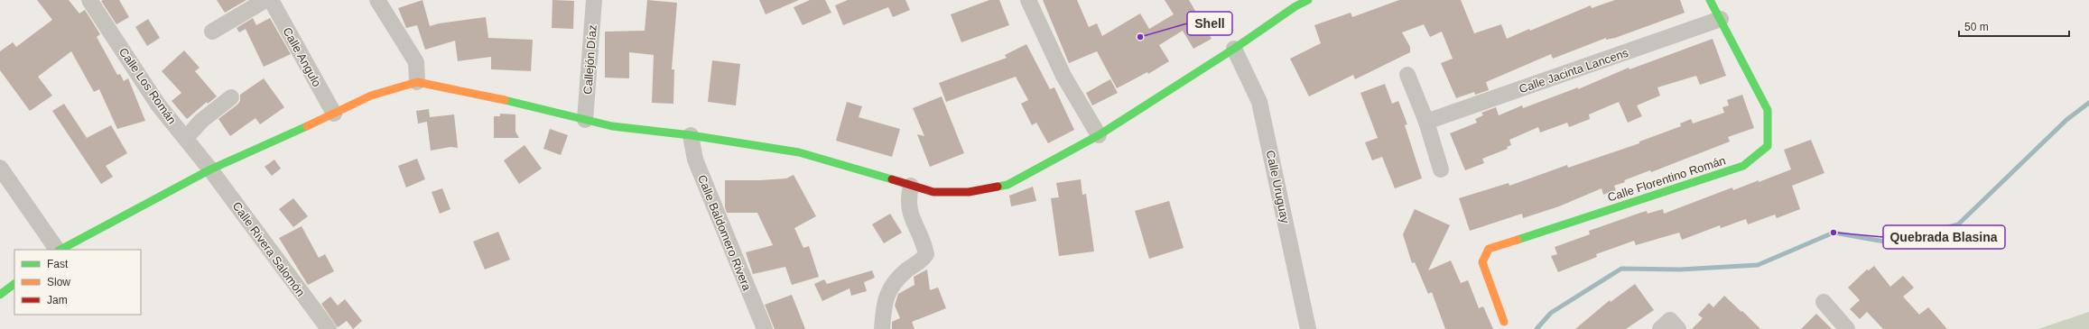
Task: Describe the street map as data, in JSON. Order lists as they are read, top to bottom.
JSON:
{
  "streets": {
    "street": [
      "Calle Angulo",
      "Callejón Díaz",
      "Calle Jacinta Lancens",
      "Calle Los Román",
      "Calle Florentino Román",
      "Calle Uruguay",
      "Calle Baldomero Rivera",
      "Calle Rivera Salomón"
    ]
  },
  "crossings": [
    ["Calle Jacinta Lancens", "Calle Florentino Román"],
    ["Calle Los Román", "Calle Rivera Salomón"]
  ],
  "places": ["Shell", "Quebrada Blasina"],
  "legend": ["Fast", "Slow", "Jam"],
  "scale_bar": "50 m"
}
